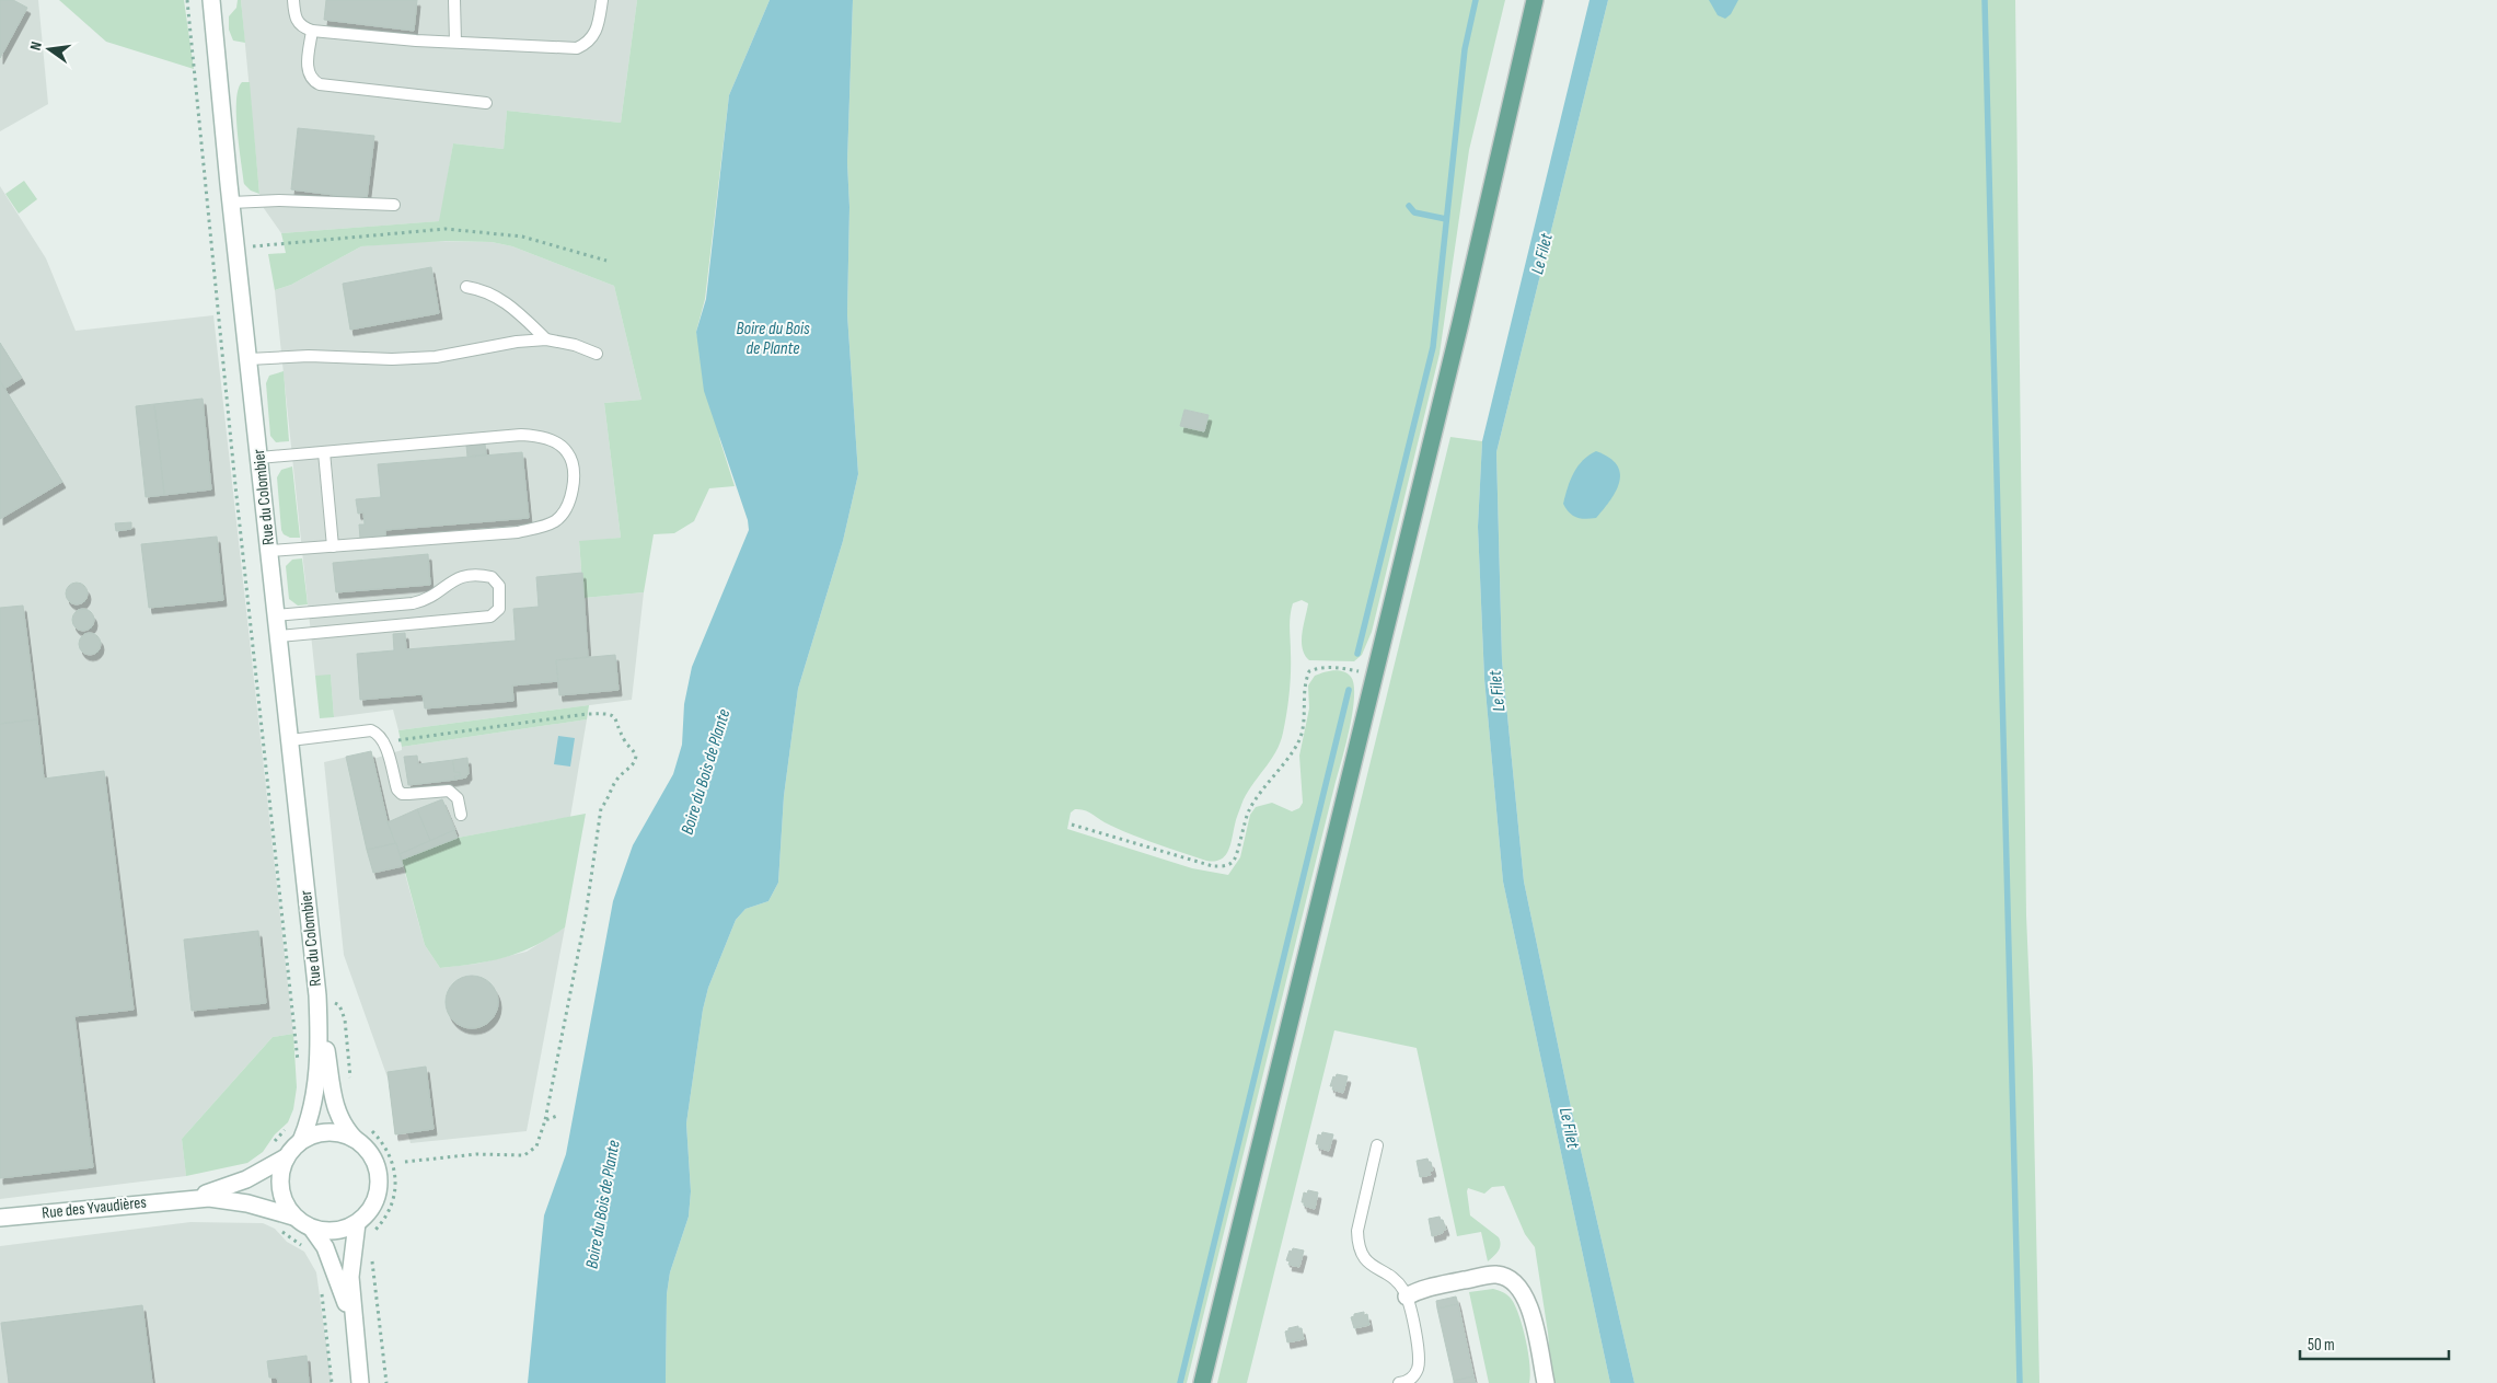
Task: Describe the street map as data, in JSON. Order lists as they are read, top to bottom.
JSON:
{
  "streets": {
    "main road": ["Rue du Colombier", "Rue des Yvaudières"]
  },
  "crossings": [
    ["Rue du Colombier", "Rue des Yvaudières"]
  ],
  "water": ["Le Filet", "Boire du Bois de Plante"],
  "scale_bar": "50 m",
  "north": "left"
}
